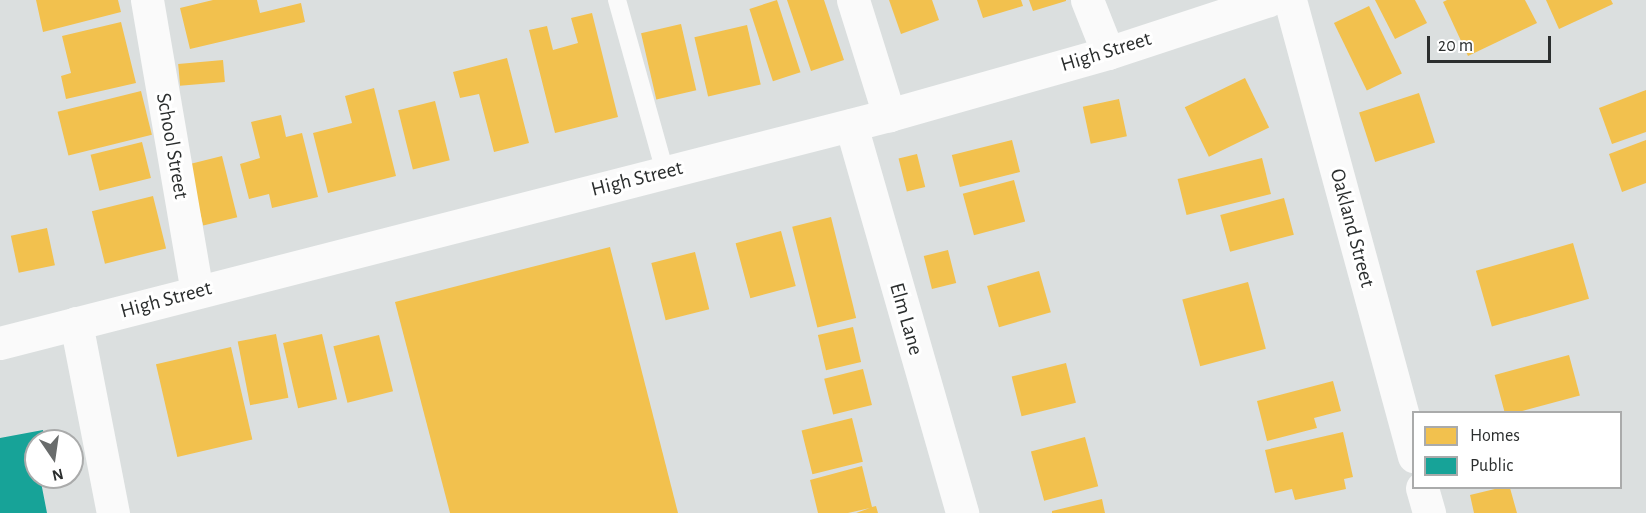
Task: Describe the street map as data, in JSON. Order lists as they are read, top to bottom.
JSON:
{
  "streets": {
    "street": [
      "High Street",
      "School Street",
      "Oakland Street",
      "Elm Lane"
    ]
  },
  "crossings": [
    ["High Street", "School Street"],
    ["High Street", "Elm Lane"]
  ],
  "legend": ["Homes", "Public"],
  "scale_bar": "20 m",
  "north": "bottom"
}
